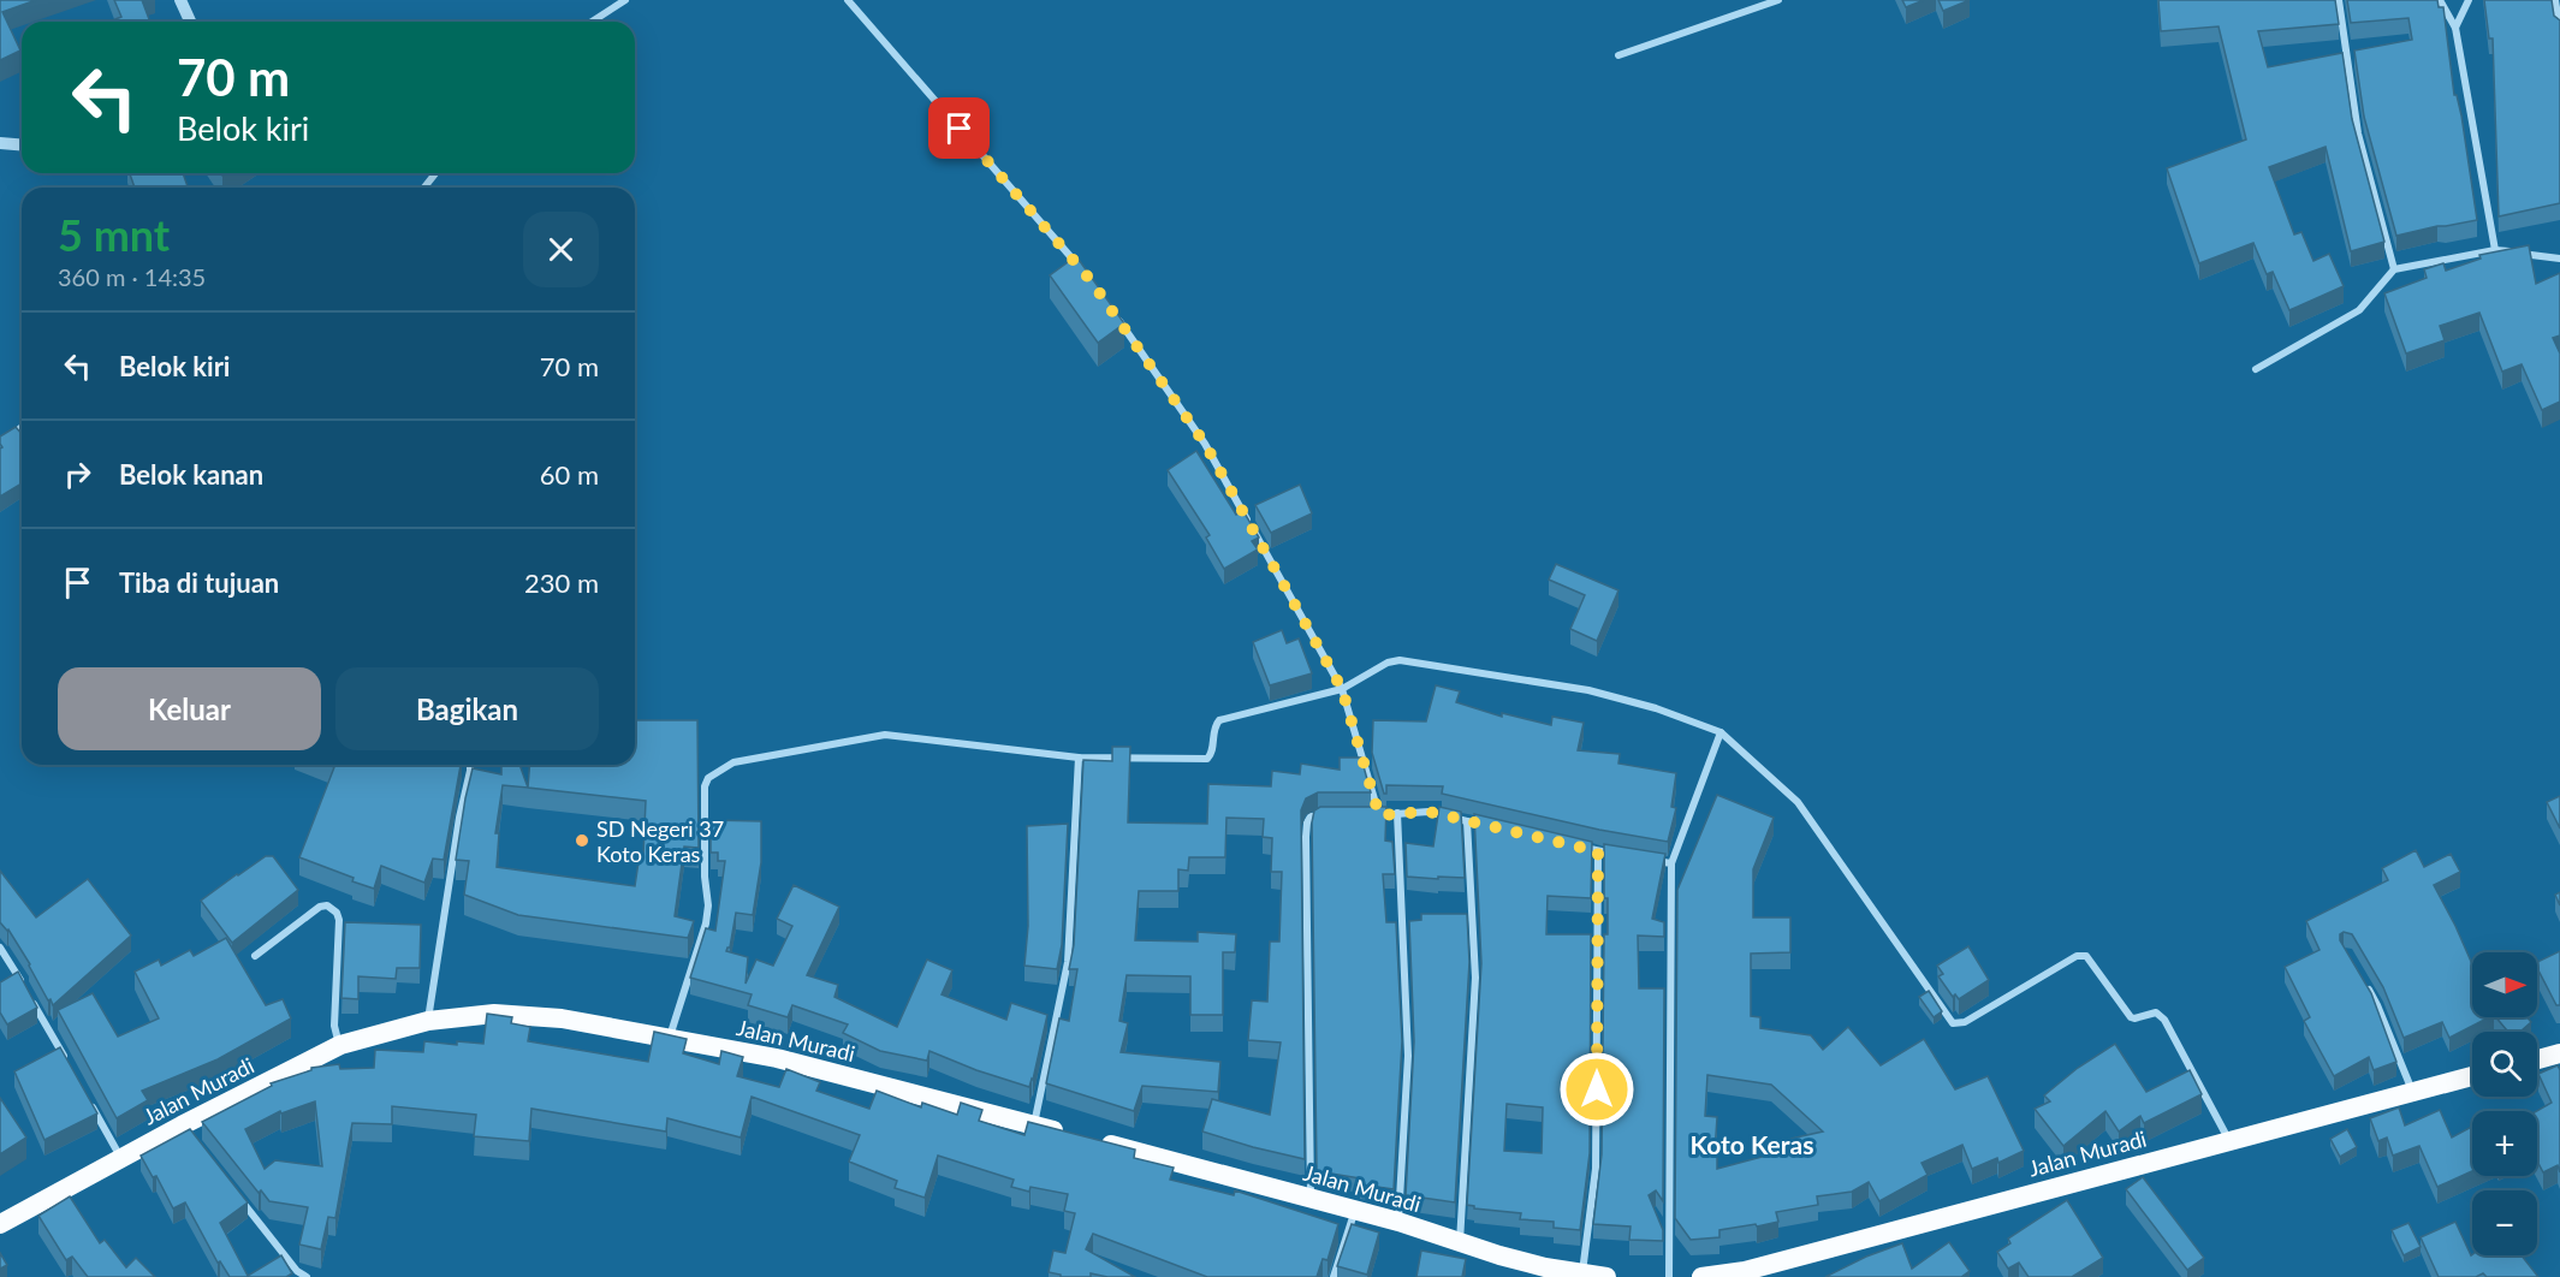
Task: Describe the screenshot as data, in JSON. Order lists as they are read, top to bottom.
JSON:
{
  "streets": {
    "highway": ["Jalan Muradi"]
  },
  "districts": ["Koto Keras"],
  "places": ["SD Negeri 37 Koto Keras"],
  "north": "right",
  "page": {
    "turn": ["70 m", "Belok kiri"],
    "heading": ["5 mnt", "360 m · 14:35"],
    "list": [
      {
        "name": "Belok kiri",
        "value": "70 m"
      },
      {
        "name": "Belok kanan",
        "value": "60 m"
      },
      {
        "name": "Tiba di tujuan",
        "value": "230 m"
      }
    ],
    "buttons": ["Keluar", "Bagikan"],
    "map_buttons": ["+", "−"]
  }
}
